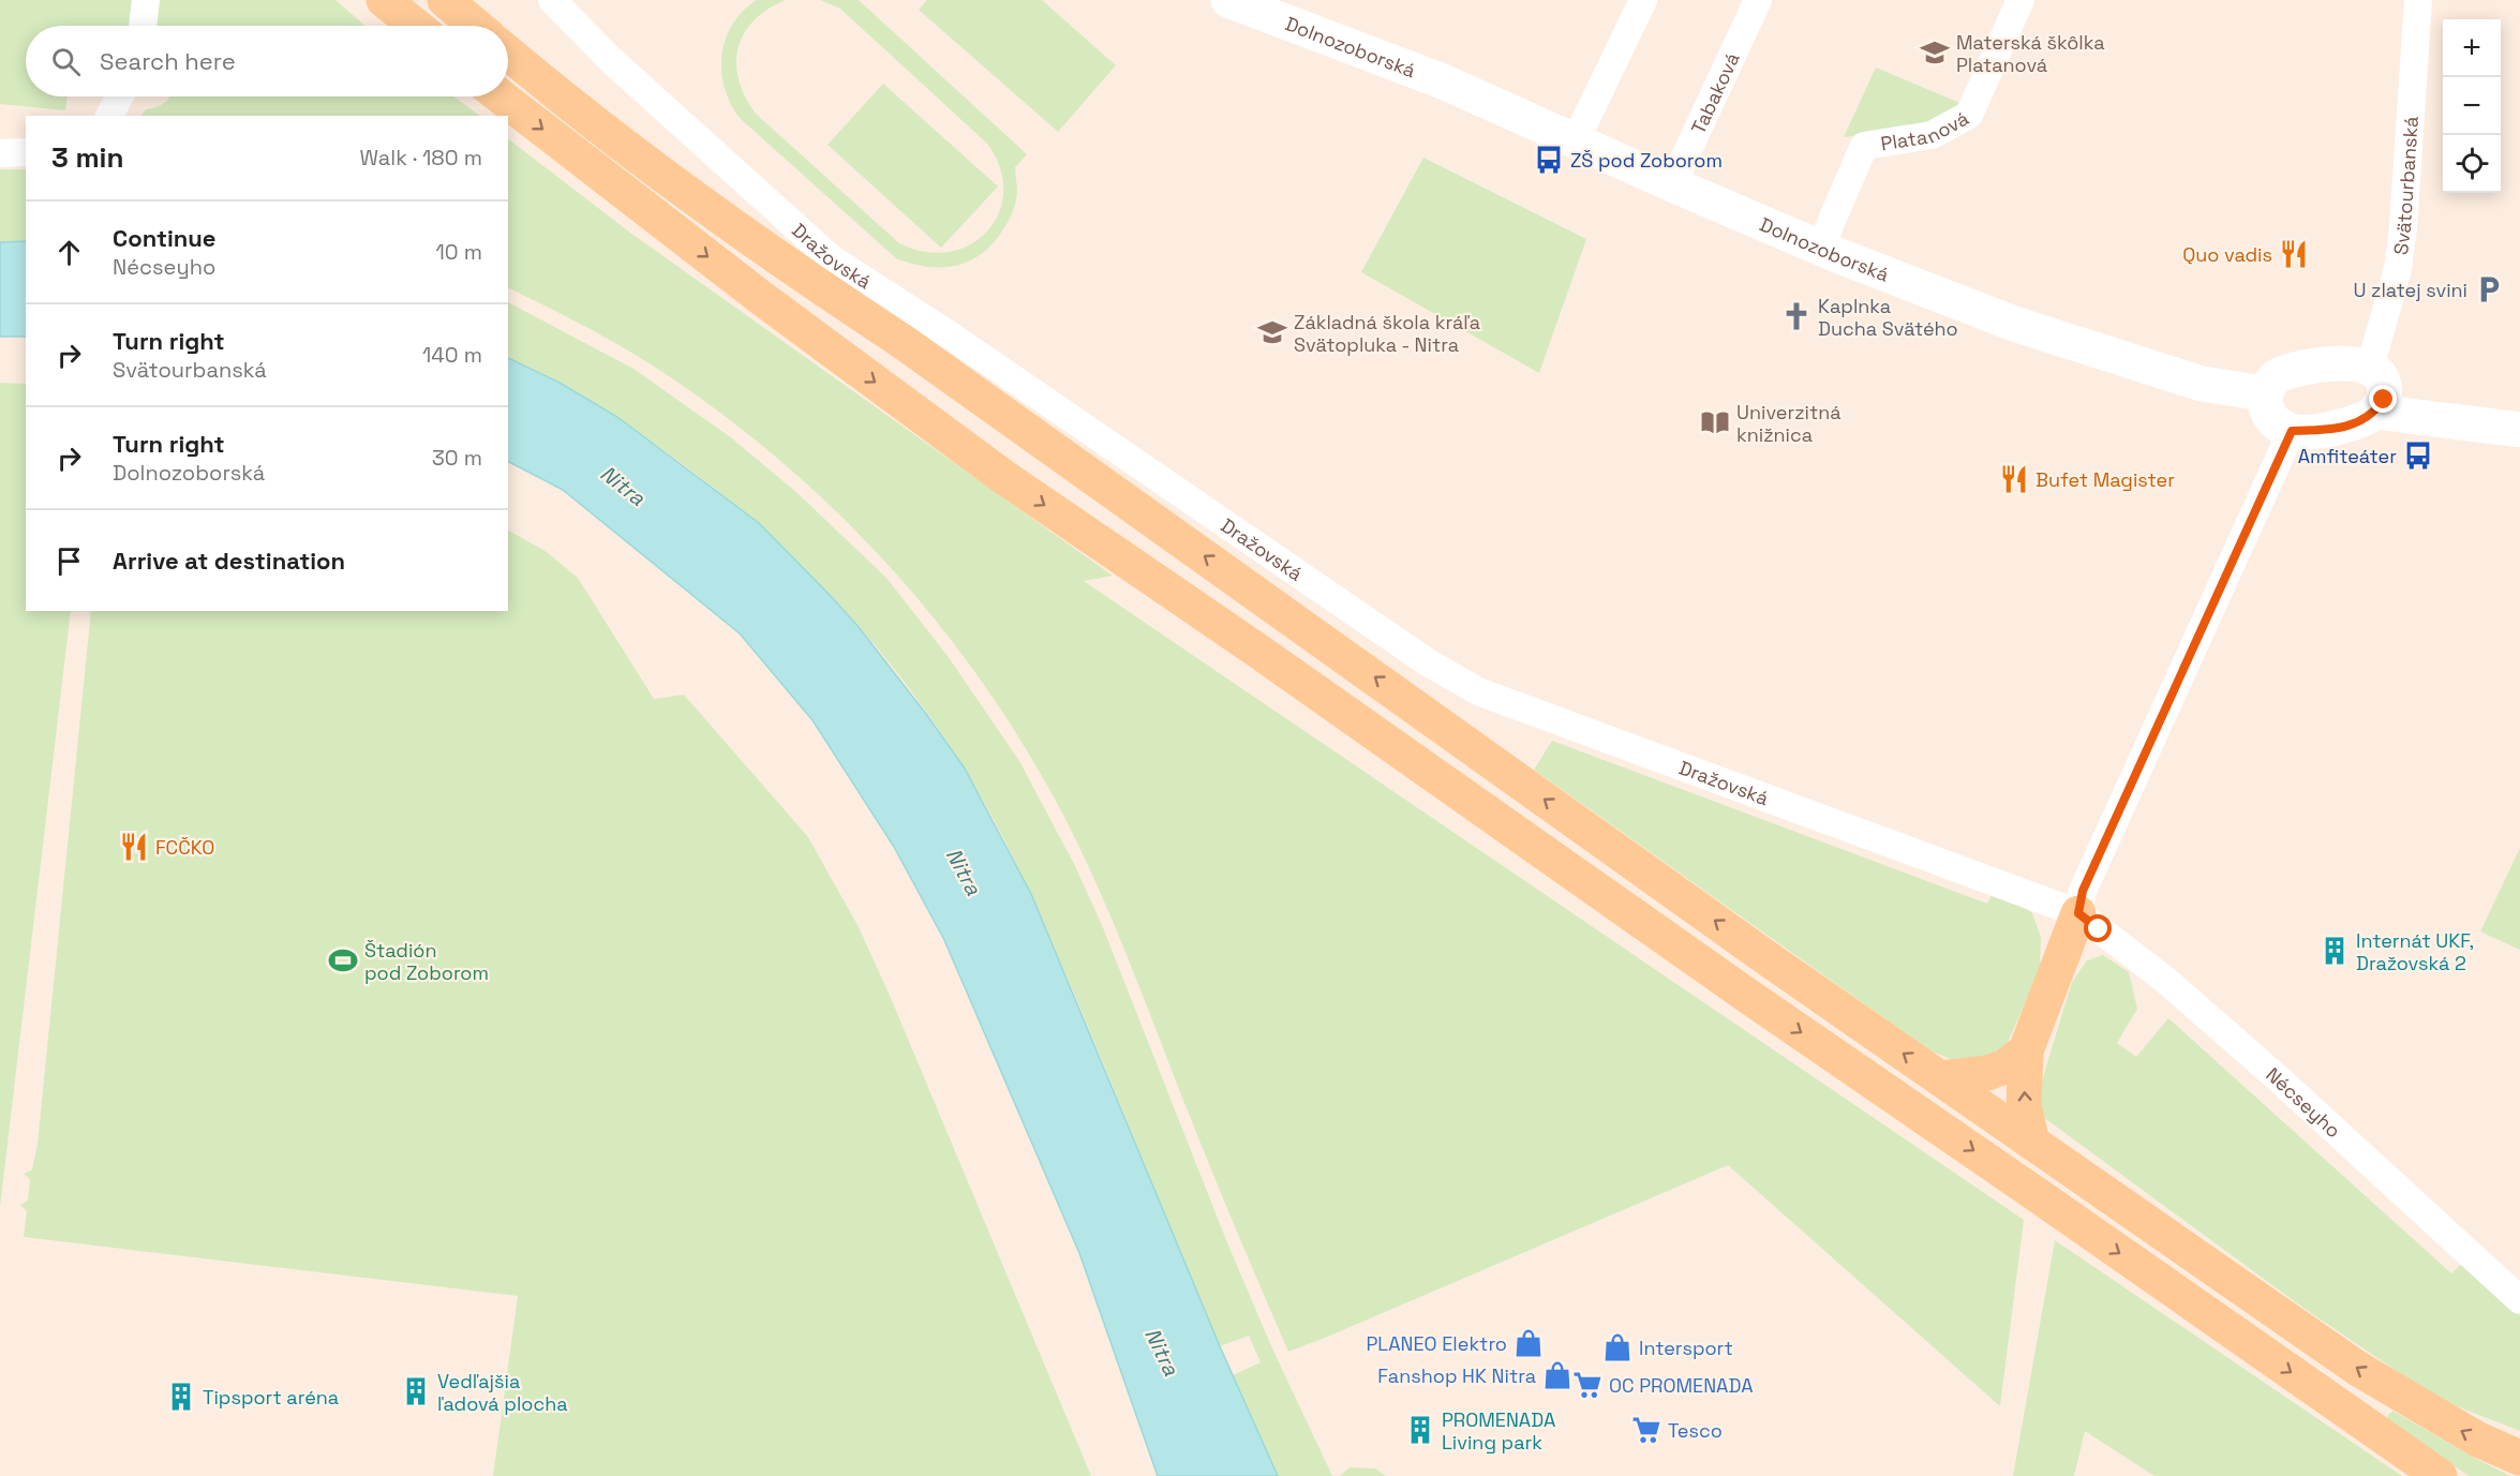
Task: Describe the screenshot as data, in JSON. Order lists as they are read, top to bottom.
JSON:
{
  "streets": {
    "street": [
      "Dolnozoborská",
      "Tabaková",
      "Platanová",
      "Svätourbanská",
      "Dražovská",
      "Nécseyho"
    ]
  },
  "crossings": [
    ["Dolnozoborská", "Tabaková"],
    ["Dolnozoborská", "Platanová"],
    ["Dražovská", "Nécseyho"]
  ],
  "water": ["Nitra"],
  "places": {
    "school or university": ["Materská škôlka Platanová", "Základná škola kráľa Svätopluka - Nitra"],
    "bus stop": ["ZŠ pod Zoborom", "Amfiteáter"],
    "restaurant": ["Quo vadis", "Bufet Magister", "FCČKO"],
    "parking": ["U zlatej svini"],
    "church": ["Kaplnka Ducha Svätého"],
    "library": ["Univerzitná knižnica"],
    "building": [
      "Internát UKF, Dražovská 2",
      "Vedľajšia ľadová plocha",
      "Tipsport aréna",
      "PROMENADA Living park"
    ],
    "sports": ["Štadión pod Zoborom"],
    "shop": ["PLANEO Elektro", "Intersport", "Fanshop HK Nitra"],
    "supermarket": ["OC PROMENADA", "Tesco"]
  },
  "page": {
    "map_buttons": ["+", "−"],
    "search": "Search here",
    "heading": ["3 min", "Walk · 180 m"],
    "list": [
      ["Continue", "Nécseyho", "10 m"],
      ["Turn right", "Svätourbanská", "140 m"],
      ["Turn right", "Dolnozoborská", "30 m"],
      "Arrive at destination"
    ]
  }
}
